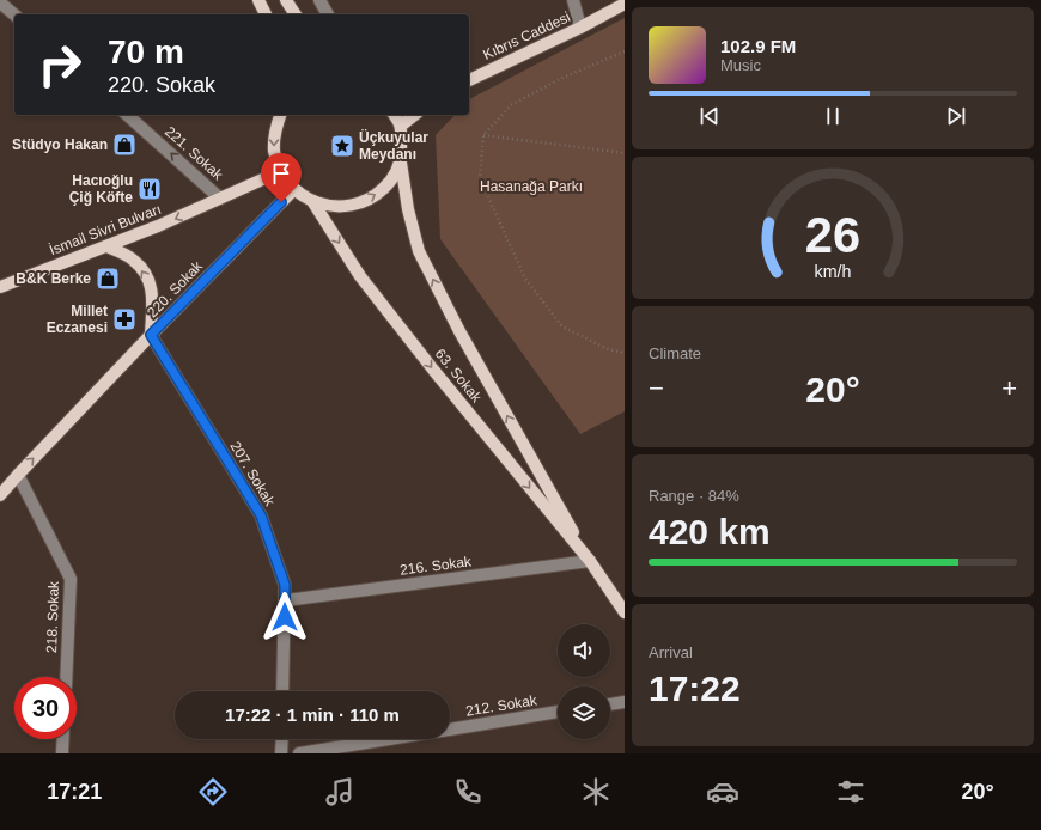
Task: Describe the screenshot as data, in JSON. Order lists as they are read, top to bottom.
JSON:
{
  "streets": {
    "main road": [
      "Kıbrıs Caddesi",
      "İsmail Sivri Bulvarı",
      "220. Sokak",
      "63. Sokak"
    ],
    "street": [
      "221. Sokak",
      "207. Sokak",
      "216. Sokak",
      "218. Sokak",
      "212. Sokak"
    ]
  },
  "crossings": [
    ["221. Sokak", "İsmail Sivri Bulvarı"],
    ["220. Sokak", "207. Sokak"],
    ["220. Sokak", "218. Sokak"],
    ["63. Sokak", "216. Sokak"],
    ["207. Sokak", "216. Sokak"]
  ],
  "one_way": ["221. Sokak", "İsmail Sivri Bulvarı", "220. Sokak"],
  "parks": ["Hasanağa Parkı"],
  "places": {
    "shop": ["Stüdyo Hakan", "B&K Berke"],
    "place": ["Üçkuyular Meydanı"],
    "restaurant": ["Hacıoğlu Çiğ Köfte"],
    "pharmacy": ["Millet Eczanesi"]
  },
  "page": {
    "turn": ["70 m", "220. Sokak"],
    "song": ["102.9 FM", "Music"],
    "tile": [
      "Climate",
      ["Range · 84%", "420 km"],
      ["Arrival", "17:22"]
    ],
    "heat": ["−", "20°", "+"],
    "limit": "30",
    "trip": "17:22 · 1 min · 110 m",
    "tabs": ["17:21", "20°"],
    "gauge": ["26", "km/h"]
  }
}
